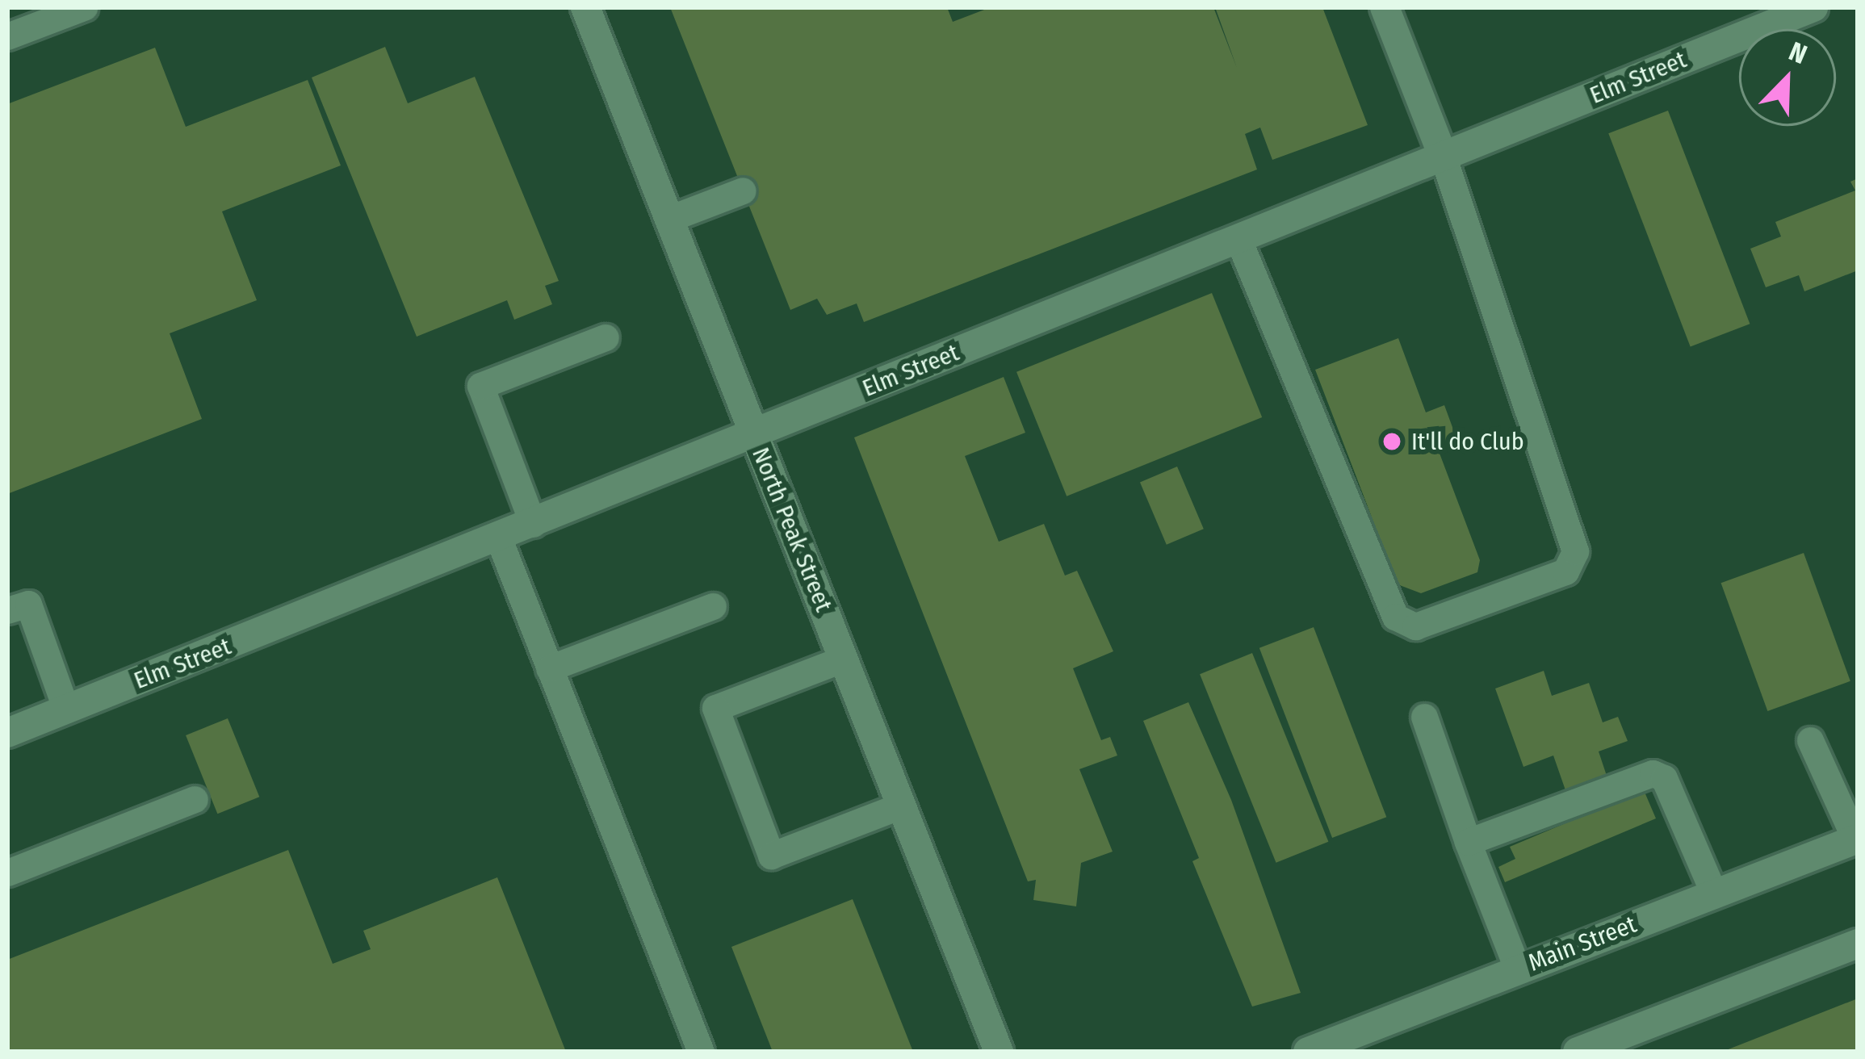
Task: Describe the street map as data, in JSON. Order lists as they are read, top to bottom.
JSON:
{
  "streets": {
    "street": ["Elm Street", "North Peak Street", "Main Street"]
  },
  "crossings": [
    ["Elm Street", "North Peak Street"]
  ],
  "places": ["It'll do Club"],
  "north": "top right"
}
